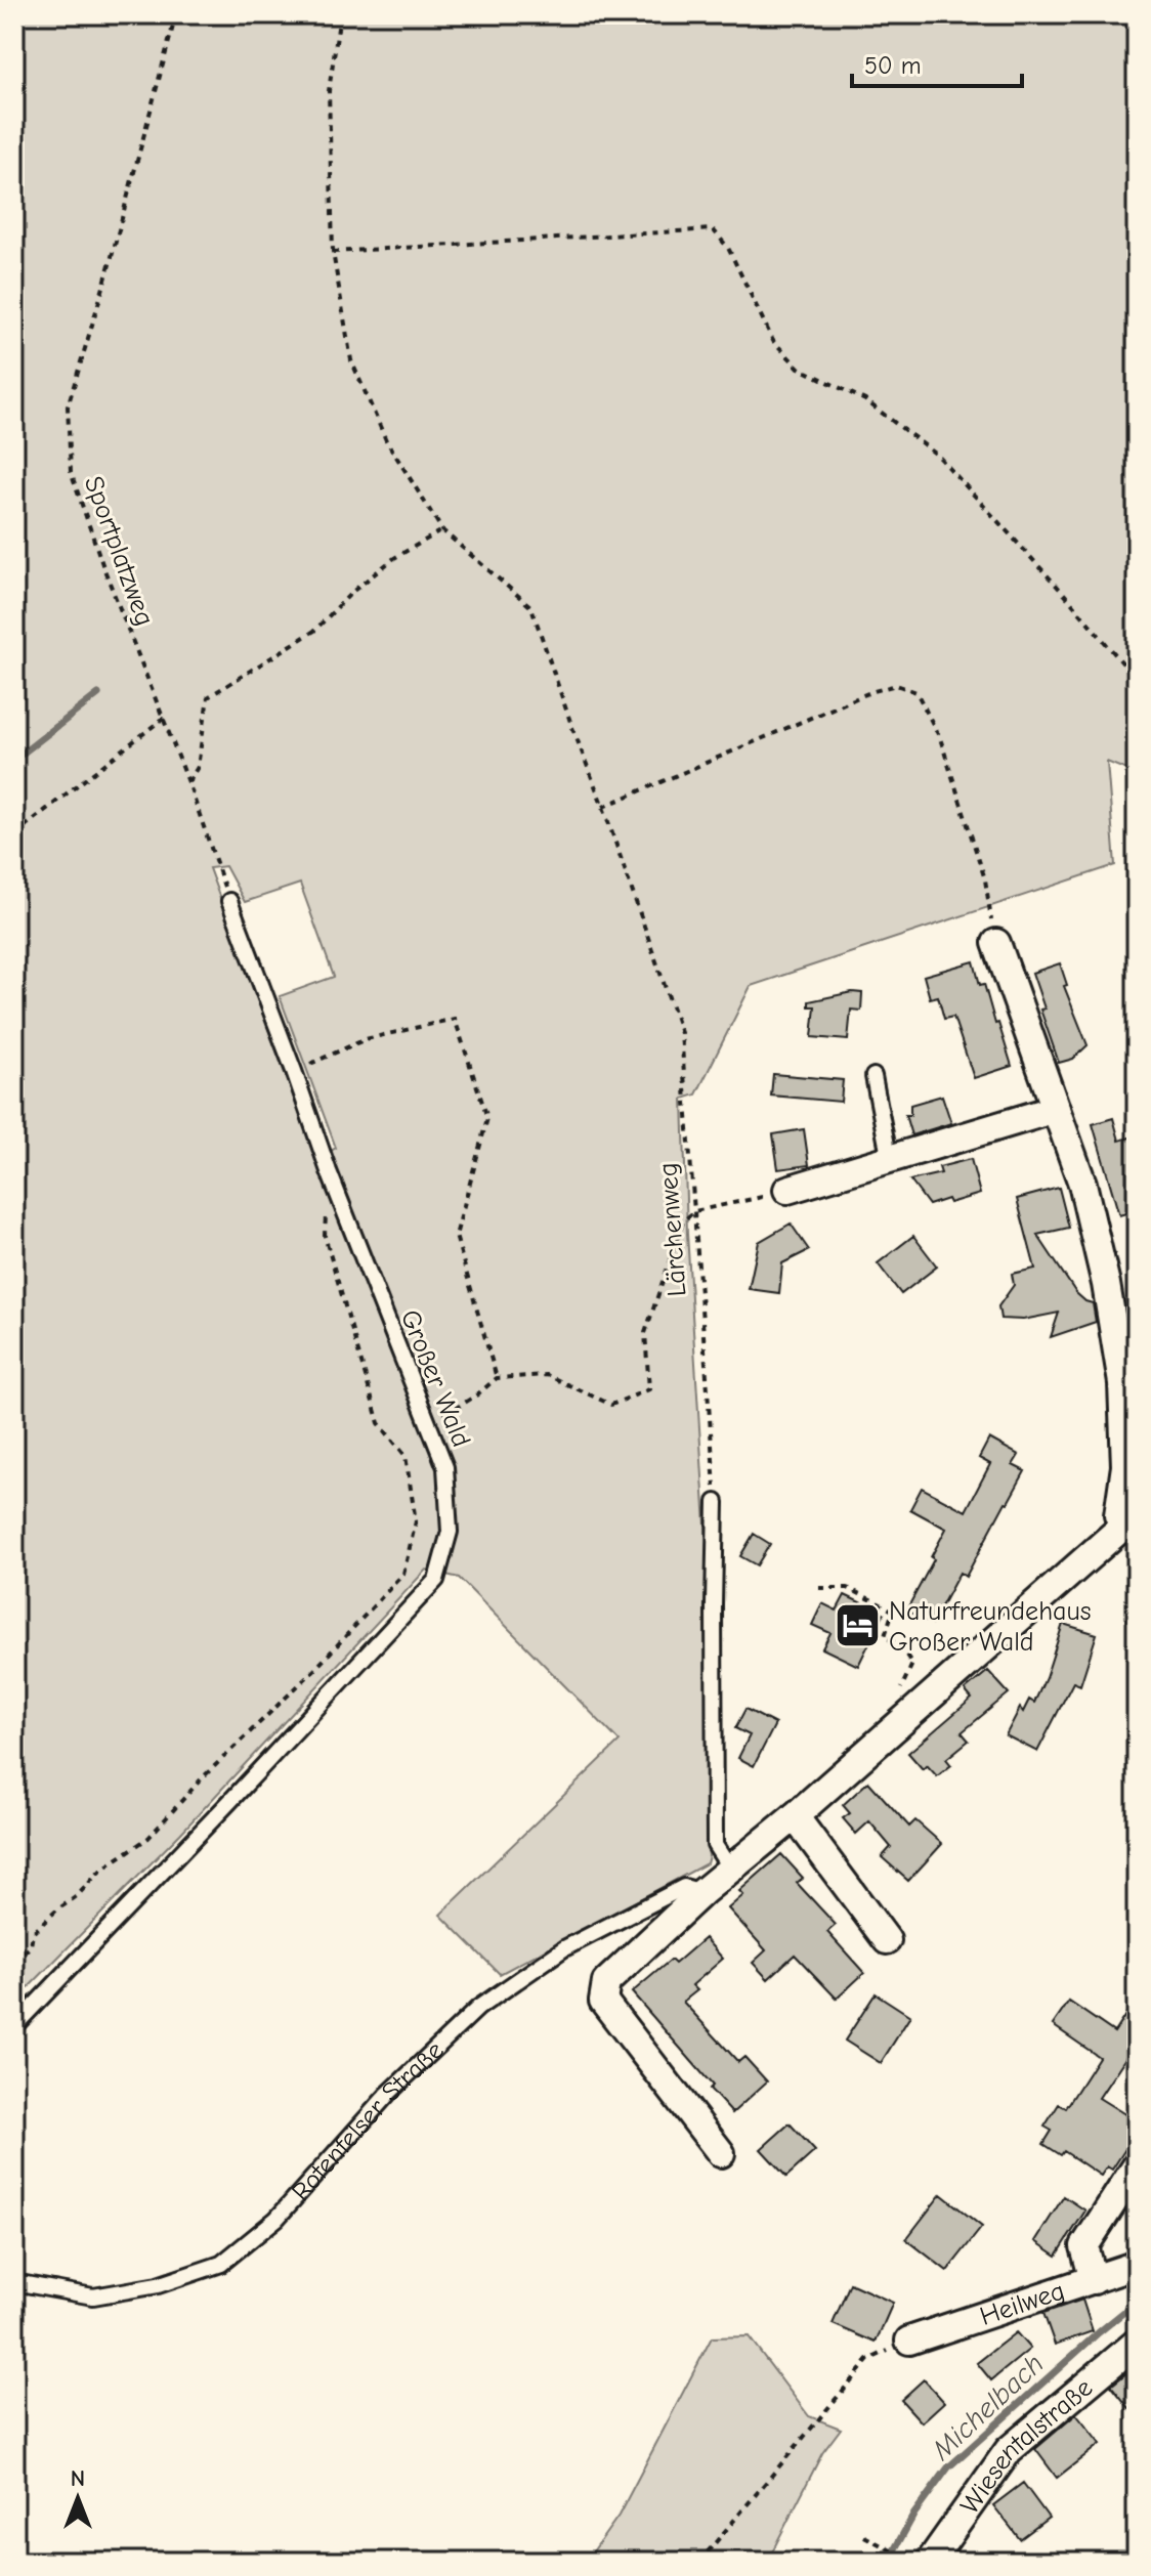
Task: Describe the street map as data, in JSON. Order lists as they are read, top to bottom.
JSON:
{
  "streets": {
    "street": ["Heilweg", "Wiesentalstraße"],
    "lane": ["Großer Wald", "Rotenfelser Straße"],
    "path": ["Sportplatzweg", "Lärchenweg"]
  },
  "crossings": [
    ["Sportplatzweg", "Großer Wald"]
  ],
  "water": ["Michelbach"],
  "places": {
    "hotel": ["Naturfreundehaus Großer Wald"]
  },
  "scale_bar": "50 m",
  "north": "top"
}
